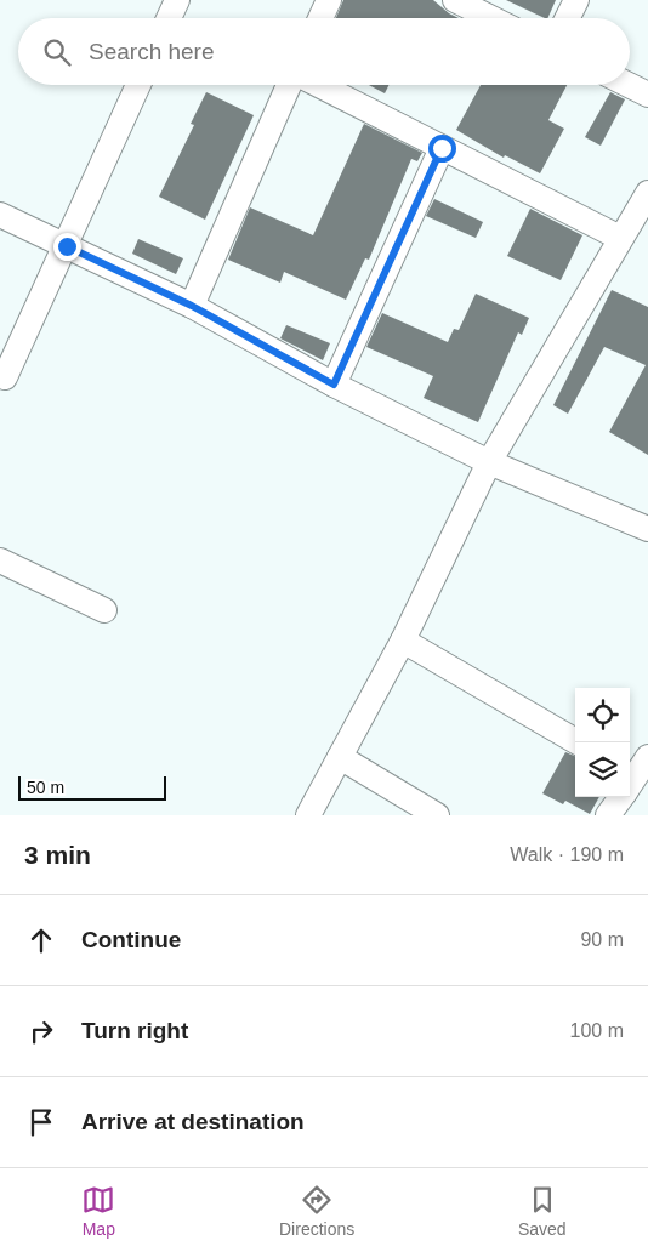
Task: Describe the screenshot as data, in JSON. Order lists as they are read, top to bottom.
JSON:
{
  "scale_bar": "50 m",
  "page": {
    "search": "Search here",
    "scale": "50 m",
    "heading": ["3 min", "Walk · 190 m"],
    "list": [
      ["Continue", "90 m"],
      ["Turn right", "100 m"],
      "Arrive at destination"
    ],
    "nav": ["Map", "Directions", "Saved"]
  }
}
